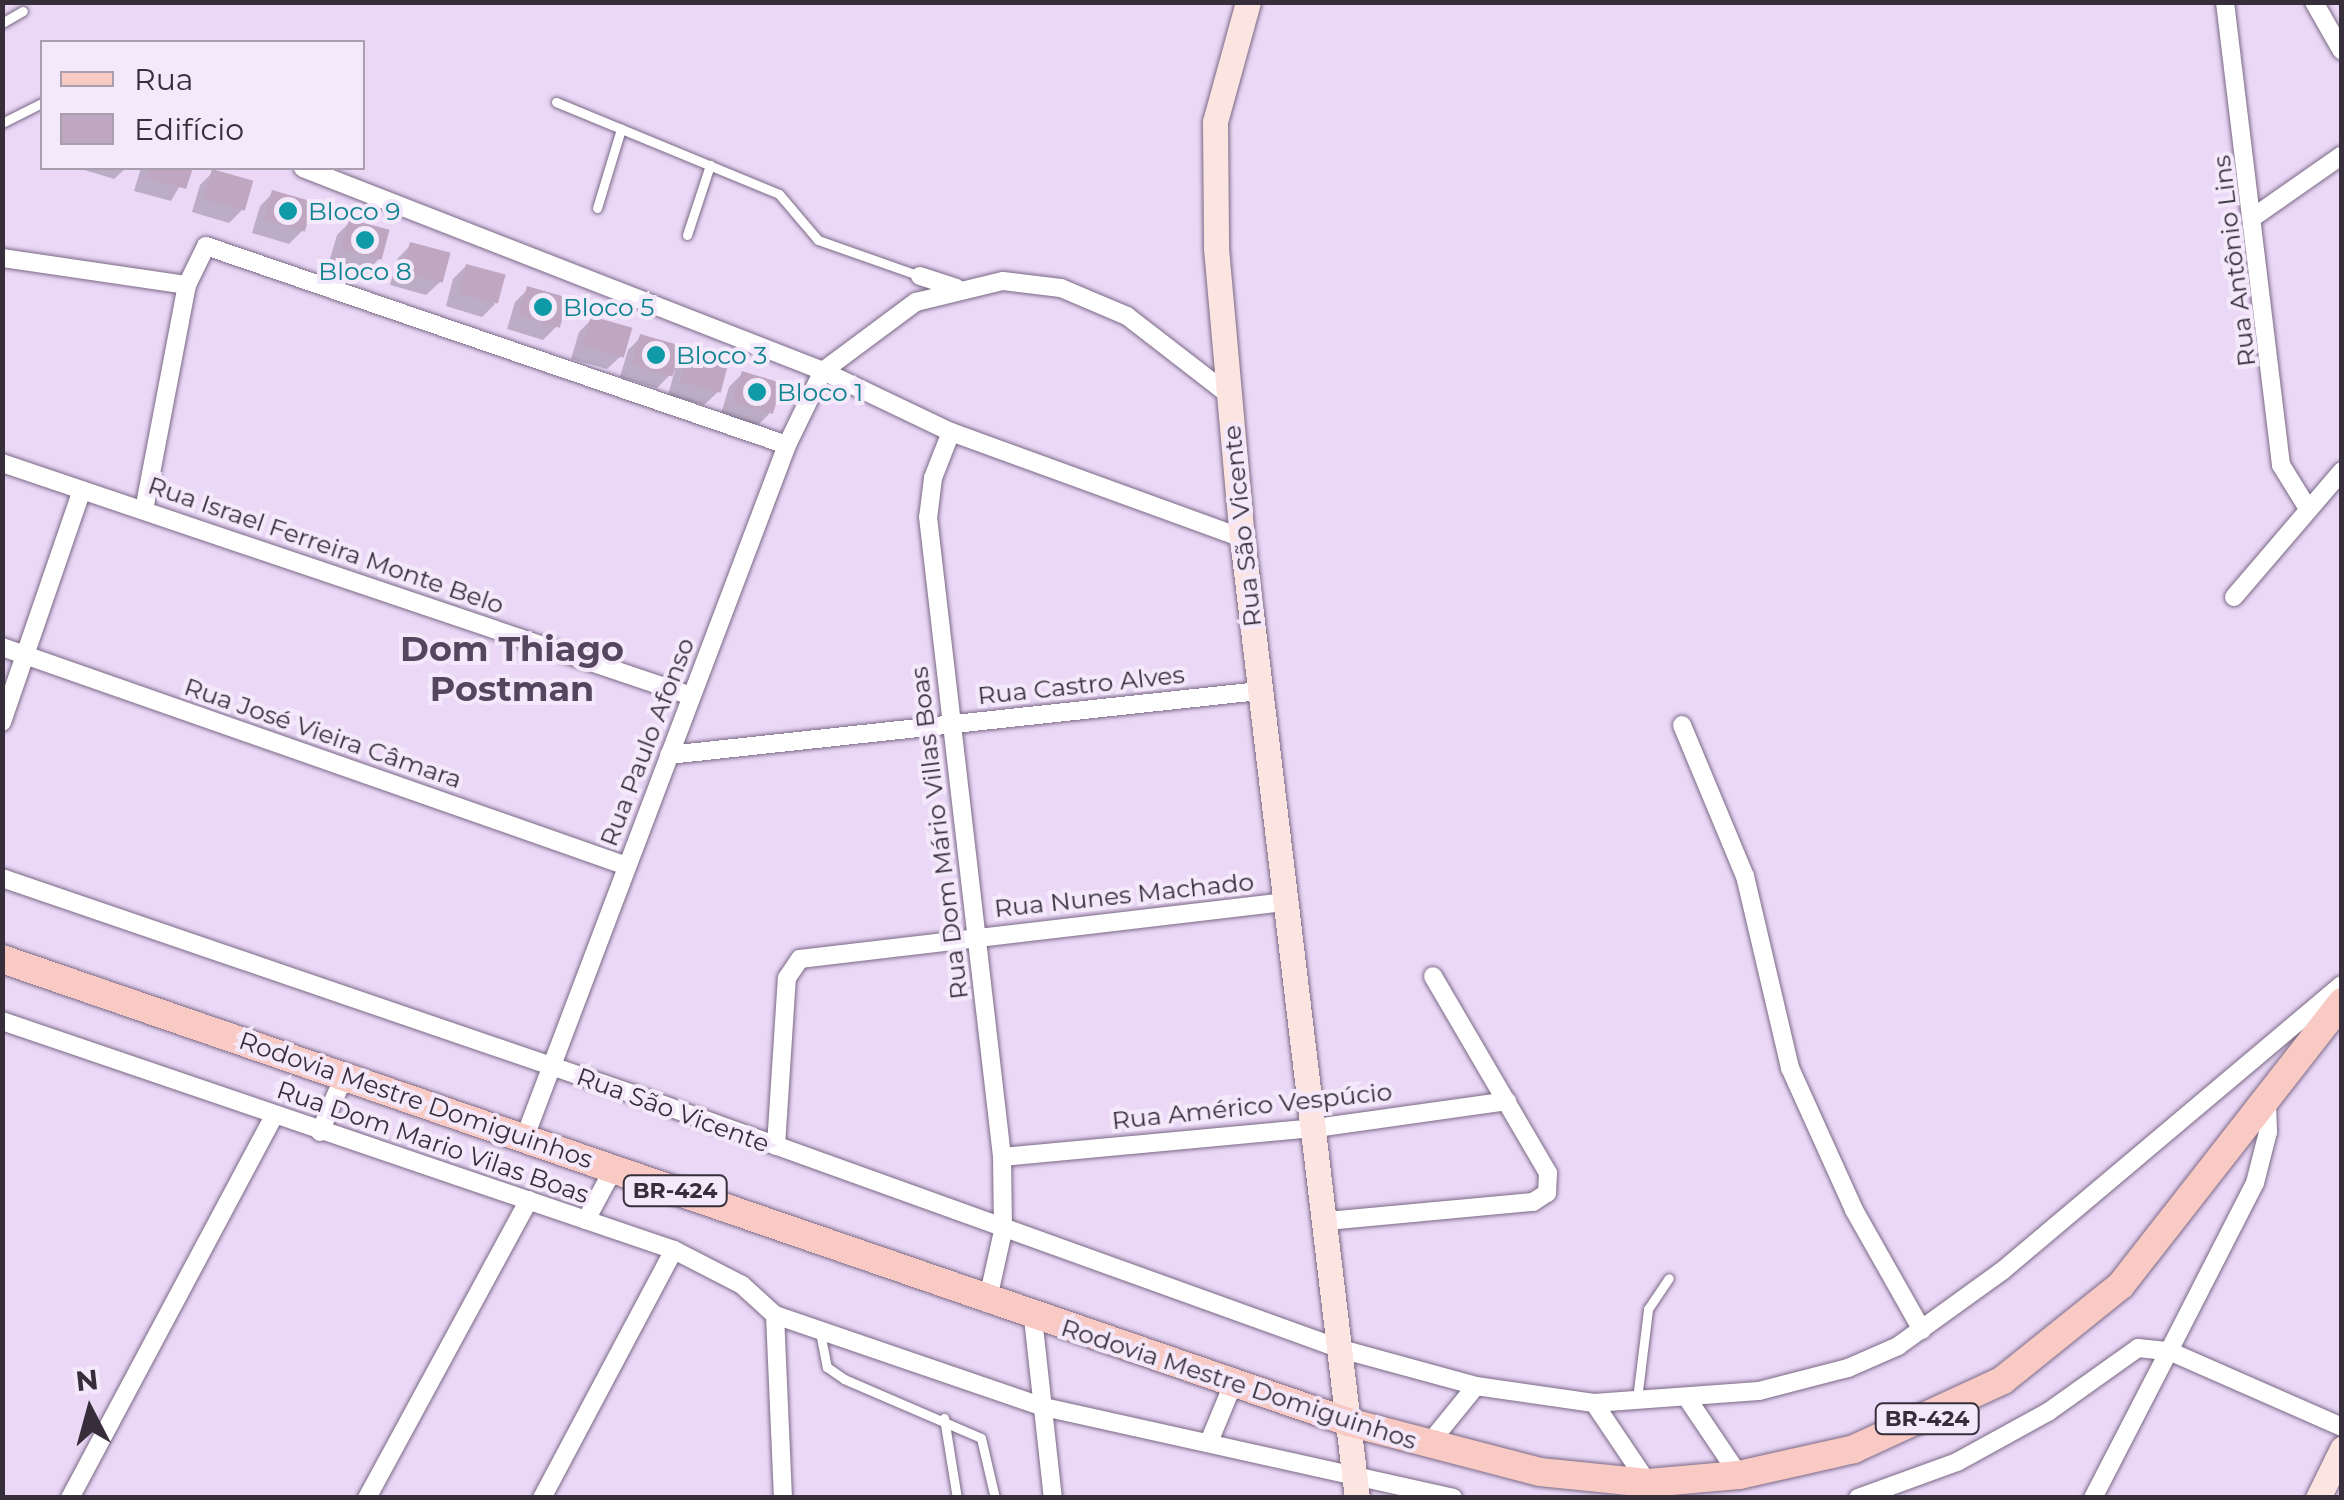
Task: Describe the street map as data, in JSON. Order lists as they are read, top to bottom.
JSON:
{
  "streets": {
    "main road": ["Rodovia Mestre Domiguinhos", "BR-424"],
    "street": [
      "Rua Antônio Lins",
      "Rua São Vicente",
      "Rua Israel Ferreira Monte Belo",
      "Rua Castro Alves",
      "Rua José Vieira Câmara",
      "Rua Paulo Afonso",
      "Rua Dom Mário Villas Boas",
      "Rua Nunes Machado",
      "Rua Américo Vespúcio",
      "Rua Dom Mario Vilas Boas"
    ]
  },
  "crossings": [
    ["Rua São Vicente", "Rua Castro Alves"],
    ["Rua São Vicente", "Rua Paulo Afonso"],
    ["Rua São Vicente", "Rua Dom Mário Villas Boas"],
    ["Rua São Vicente", "Rua Nunes Machado"],
    ["Rua São Vicente", "Rodovia Mestre Domiguinhos"],
    ["Rua São Vicente", "Rua Américo Vespúcio"],
    ["Rua São Vicente", "Rua Dom Mario Vilas Boas"],
    ["Rua Israel Ferreira Monte Belo", "Rua Paulo Afonso"],
    ["Rua Castro Alves", "Rua Paulo Afonso"],
    ["Rua Castro Alves", "Rua Dom Mário Villas Boas"],
    ["Rua José Vieira Câmara", "Rua Paulo Afonso"],
    ["Rua Paulo Afonso", "Rodovia Mestre Domiguinhos"],
    ["Rua Dom Mário Villas Boas", "Rua Nunes Machado"],
    ["Rua Dom Mário Villas Boas", "Rodovia Mestre Domiguinhos"],
    ["Rua Dom Mário Villas Boas", "Rua Américo Vespúcio"]
  ],
  "districts": ["Dom Thiago Postman"],
  "places": [
    "Bloco 9",
    "Bloco 8",
    "Bloco 5",
    "Bloco 3",
    "Bloco 1"
  ],
  "legend": ["Rua", "Edifício"],
  "north": "top"
}
